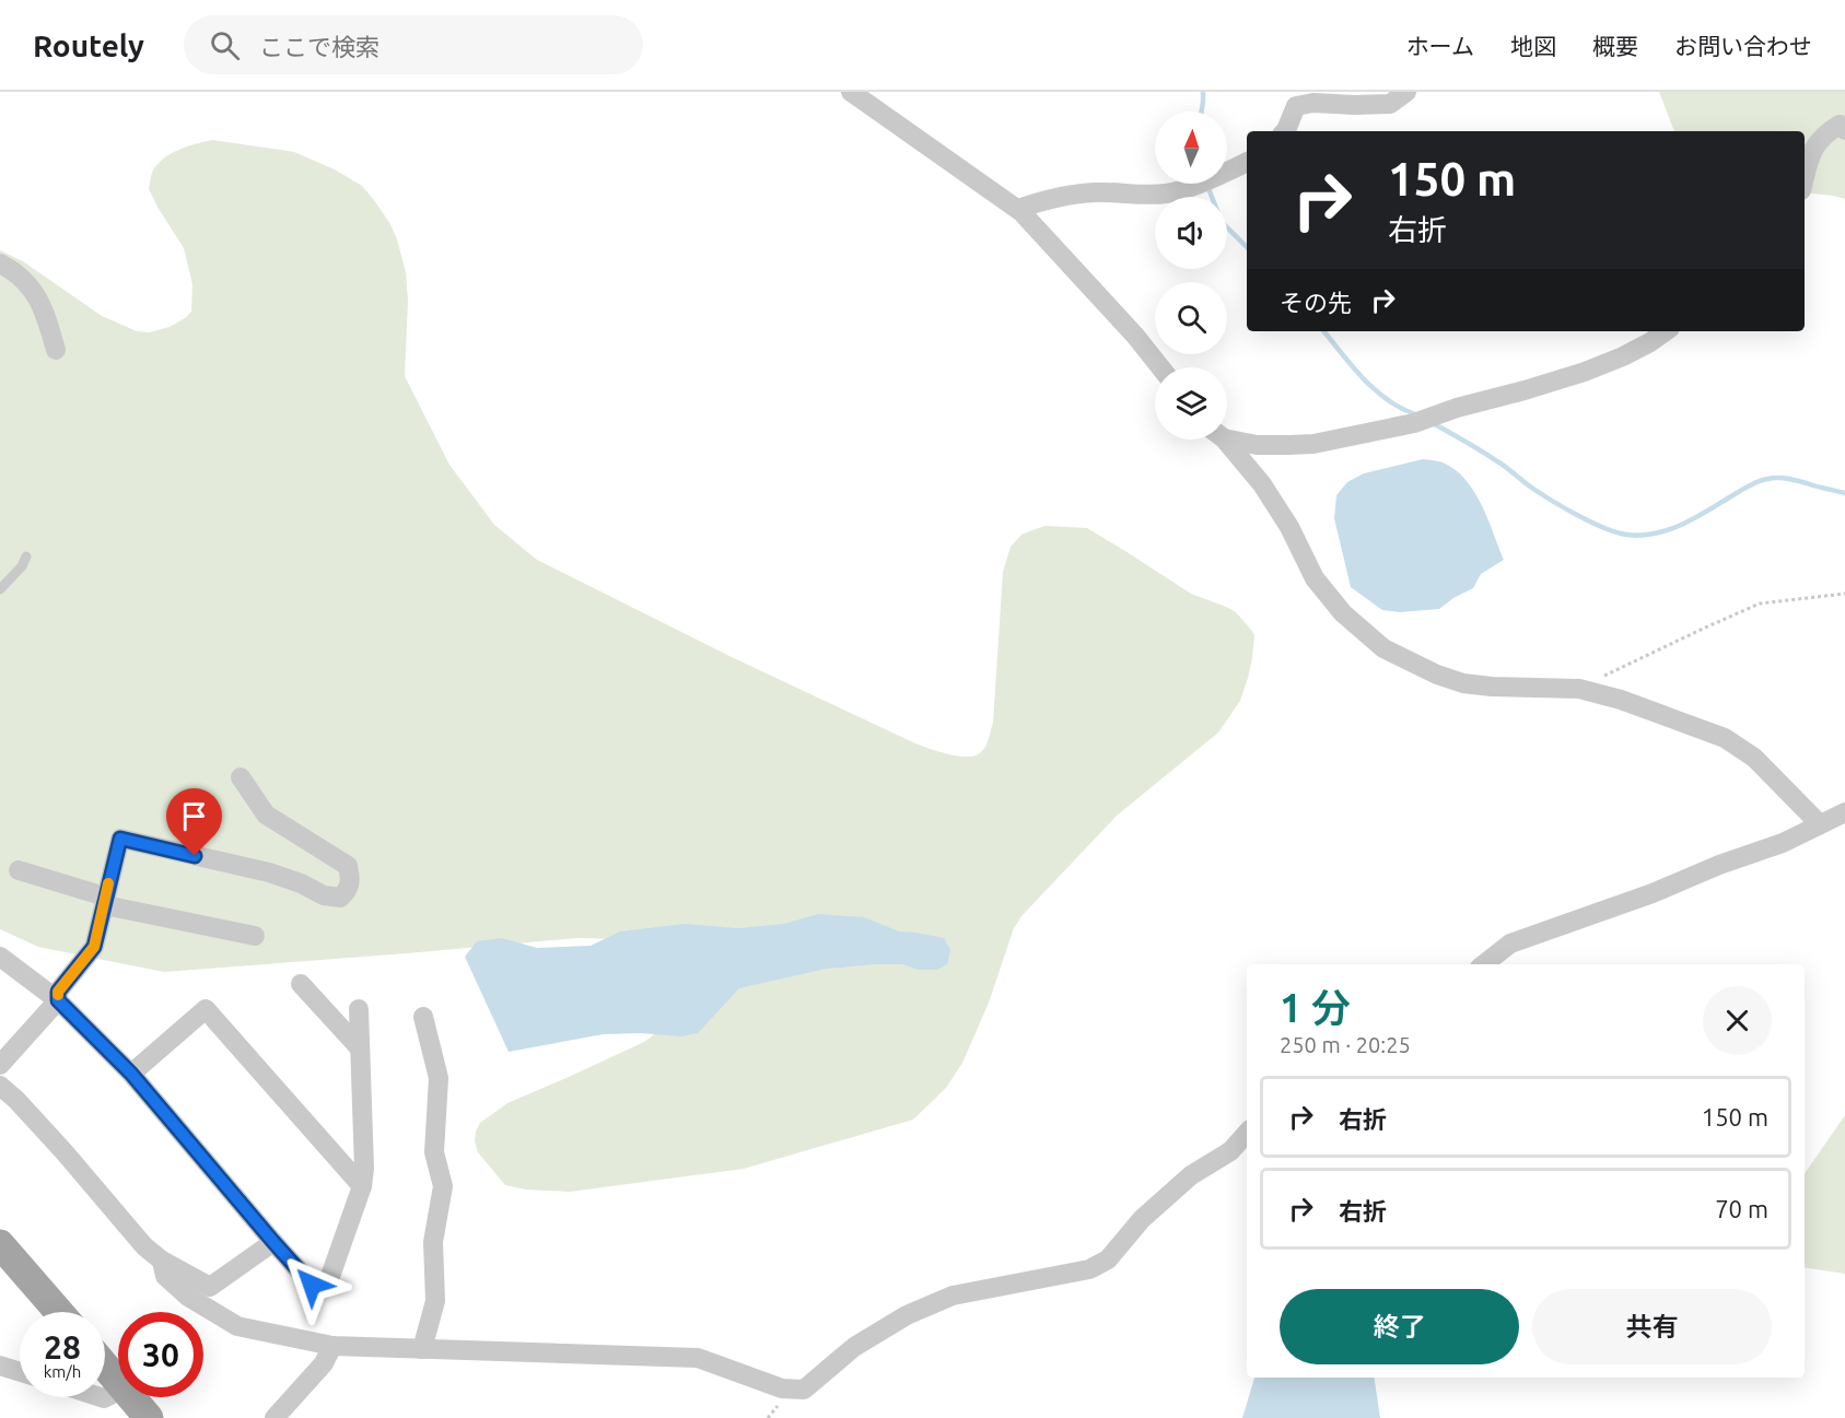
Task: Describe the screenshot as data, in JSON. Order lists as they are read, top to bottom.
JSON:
{
  "north": "top",
  "page": {
    "header": "Routely",
    "search": "ここで検索",
    "nav": [
      "ホーム",
      "地図",
      "概要",
      "お問い合わせ"
    ],
    "turn": ["150 m", "右折"],
    "then": "その先",
    "heading": ["1 分", "250 m · 20:25"],
    "list": [
      {
        "name": "右折",
        "value": "150 m"
      },
      {
        "name": "右折",
        "value": "70 m"
      }
    ],
    "buttons": ["終了", "共有"],
    "speed": "28 km/h",
    "limit": "30"
  }
}
